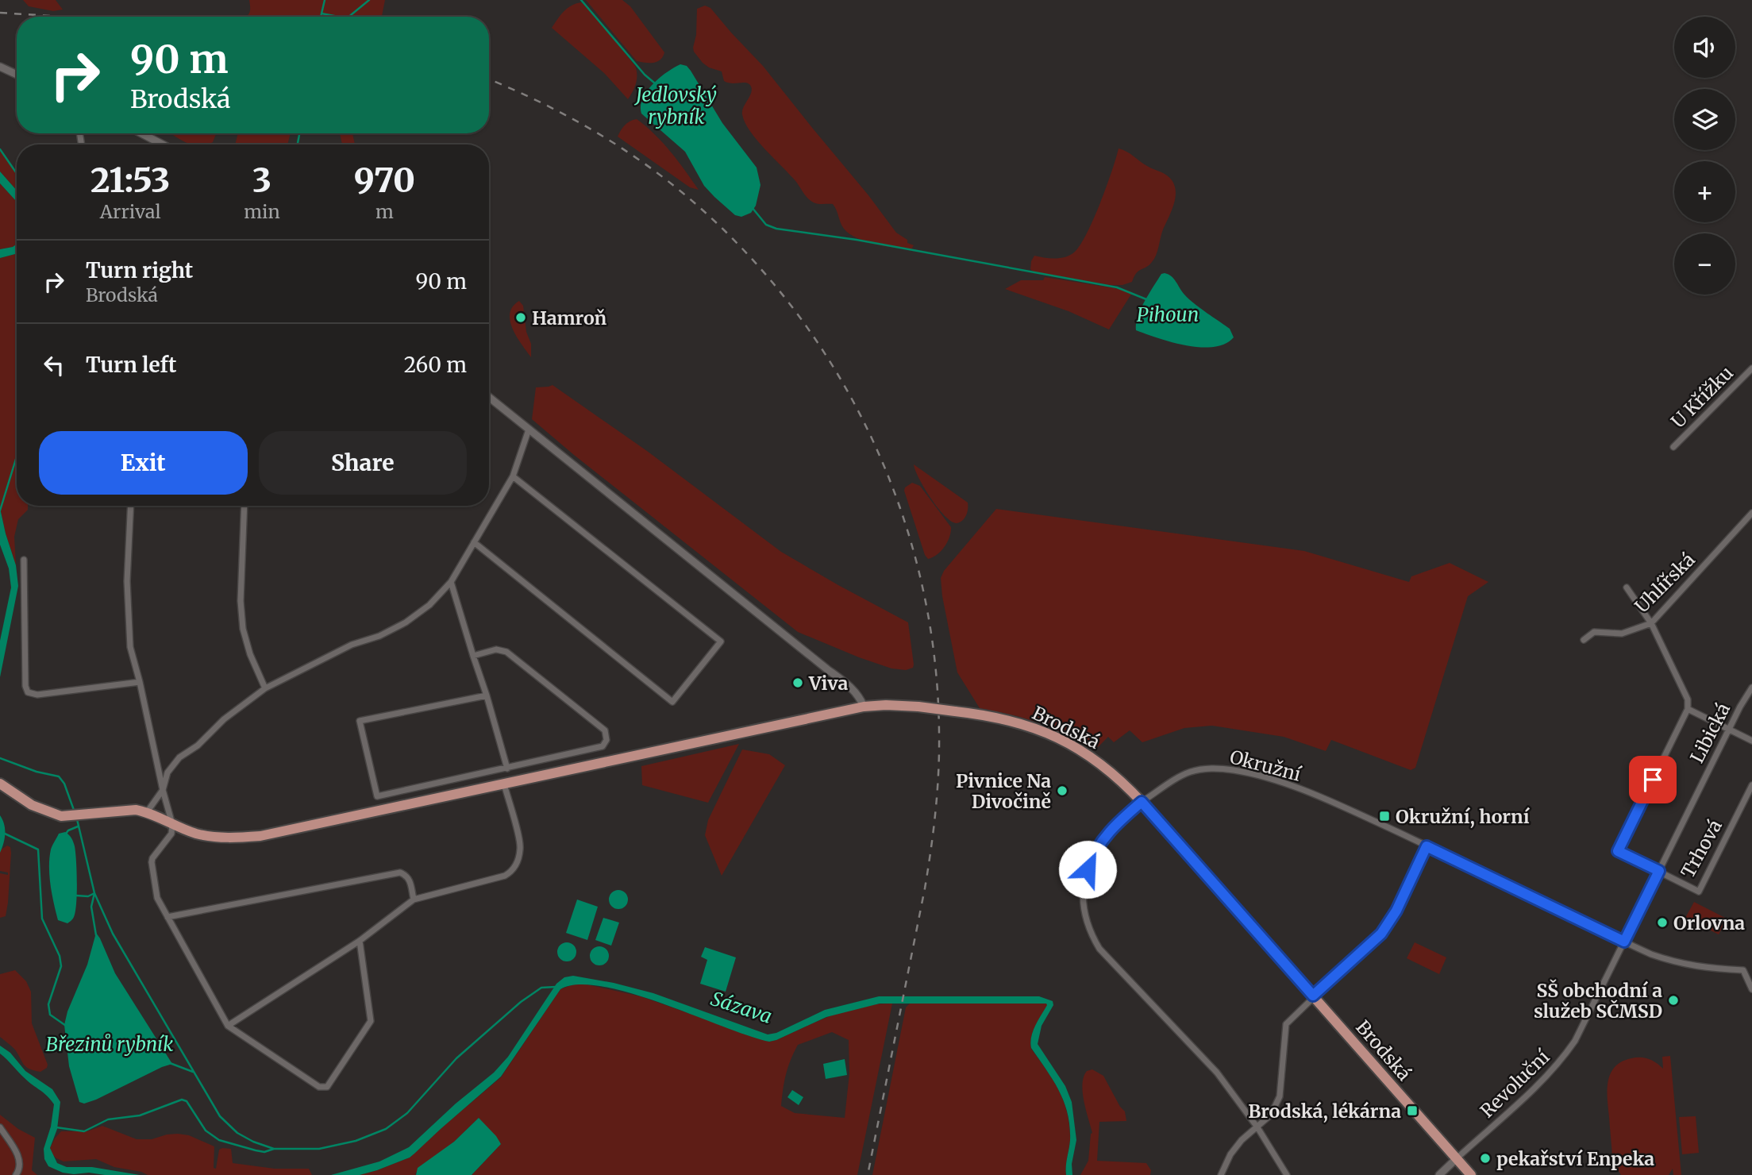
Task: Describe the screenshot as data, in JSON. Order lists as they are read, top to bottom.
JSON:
{
  "streets": {
    "main road": ["Brodská"],
    "street": [
      "U Křížku",
      "Uhlířská",
      "Libická",
      "Okružní",
      "Trhová",
      "Revoluční"
    ]
  },
  "crossings": [
    ["Brodská", "Okružní"],
    ["Brodská", "Revoluční"],
    ["Libická", "Okružní"],
    ["Libická", "Trhová"],
    ["Libická", "Revoluční"],
    ["Okružní", "Revoluční"]
  ],
  "water": [
    "Jedlovský rybník",
    "Pihoun",
    "Sázava",
    "Březinů rybník"
  ],
  "places": {
    "other": [
      "Hamroň",
      "Viva",
      "Pivnice Na Divočině",
      "Orlovna",
      "SŠ obchodní a služeb SČMSD",
      "pekařství Enpeka"
    ],
    "transit": ["Okružní, horní", "Brodská, lékárna"]
  },
  "page": {
    "map_buttons": ["+", "−"],
    "turn": ["90 m", "Brodská"],
    "eta": [
      "21:53",
      "Arrival",
      "3",
      "min",
      "970",
      "m"
    ],
    "list": [
      {
        "name": "Turn right",
        "note": "Brodská",
        "value": "90 m"
      },
      {
        "name": "Turn left",
        "value": "260 m"
      }
    ],
    "buttons": ["Exit", "Share"]
  }
}
